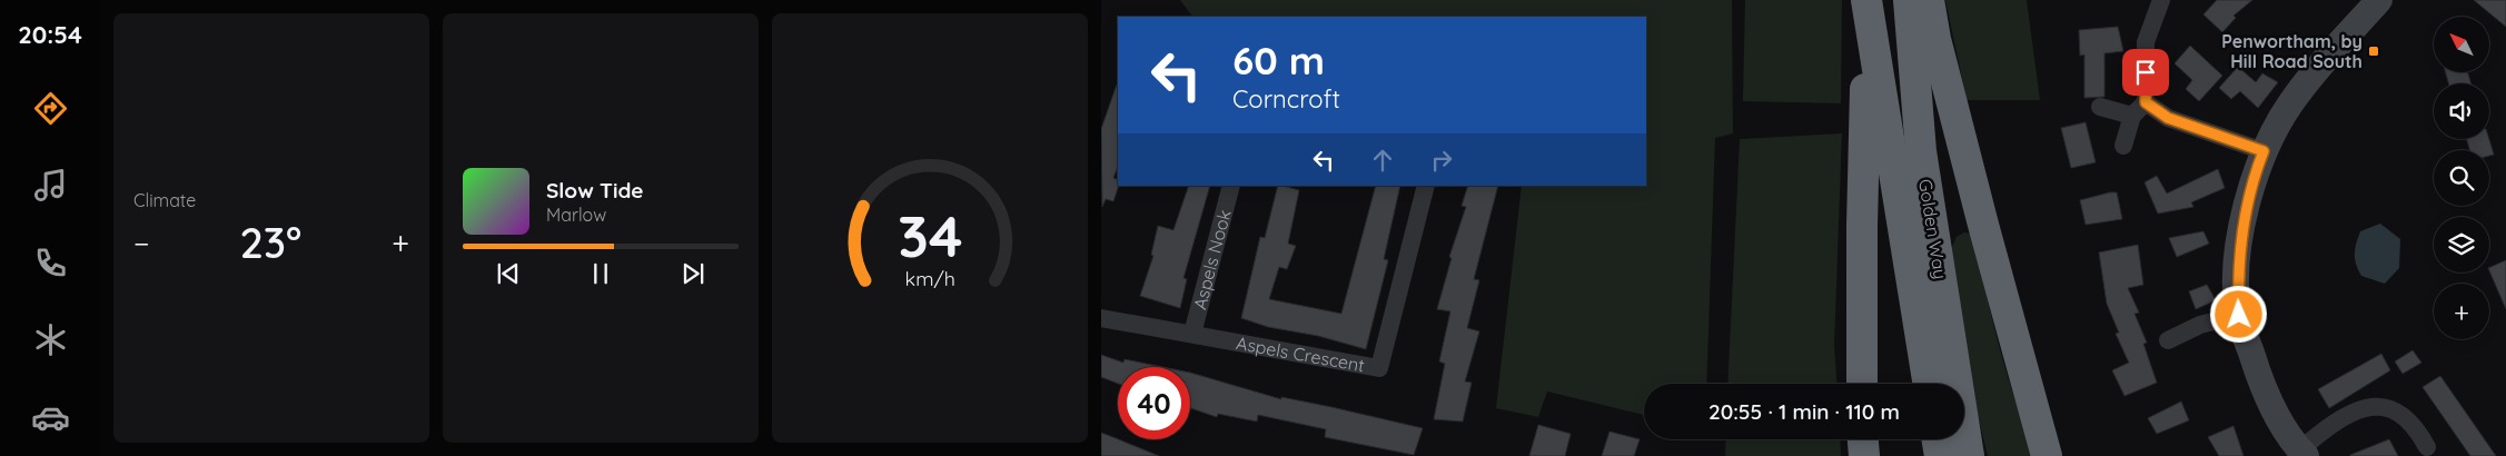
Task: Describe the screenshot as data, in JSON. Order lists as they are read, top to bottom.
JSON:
{
  "streets": {
    "highway": ["Golden Way"],
    "street": ["Aspels Nook", "Aspels Crescent"]
  },
  "crossings": [
    ["Aspels Nook", "Aspels Crescent"]
  ],
  "places": {
    "transit": ["Penwortham, by Hill Road South"]
  },
  "north": "top left",
  "page": {
    "tabs": "20:54",
    "tile": "Climate",
    "map_buttons": "+",
    "turn": ["60 m", "Corncroft"],
    "song": ["Slow Tide", "Marlow"],
    "heat": ["−", "23°", "+"],
    "limit": "40",
    "trip": "20:55 · 1 min · 110 m",
    "gauge": ["34", "km/h"]
  }
}
